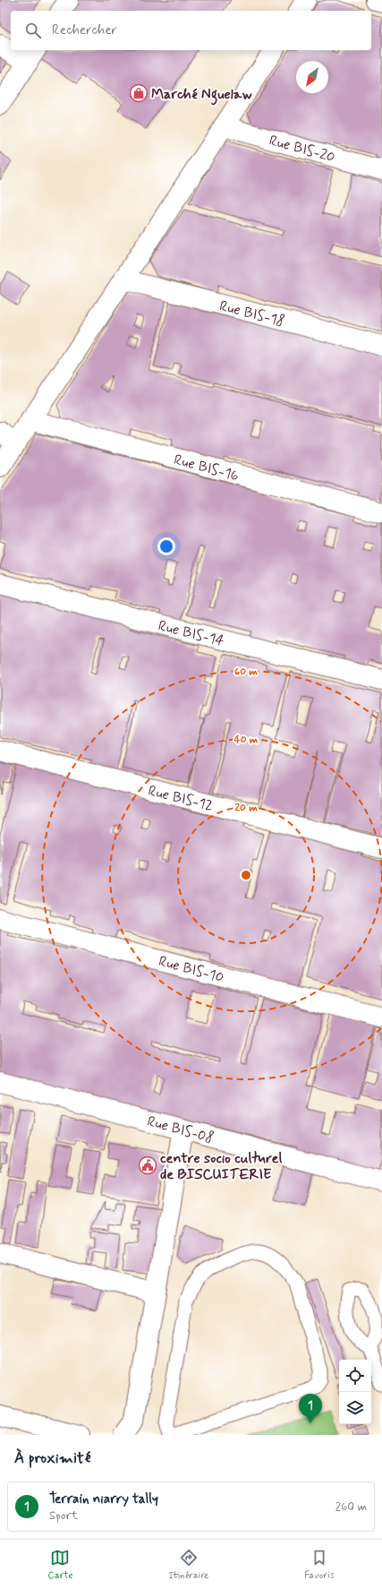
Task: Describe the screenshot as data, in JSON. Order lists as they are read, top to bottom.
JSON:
{
  "streets": {
    "street": [
      "Rue BIS-20",
      "Rue BIS-18",
      "Rue BIS-16",
      "Rue BIS-14",
      "Rue BIS-12",
      "Rue BIS-10",
      "Rue BIS-08"
    ]
  },
  "places": {
    "shop": ["Marché Nguelaw"],
    "public building": ["centre socio culturel de BISCUITERIE"]
  },
  "north": "bottom left",
  "page": {
    "search": "Rechercher",
    "pins": "1",
    "heading": "À proximité",
    "list": [
      {
        "mark": "1",
        "name": "Terrain niarry tally",
        "note": "Sport",
        "value": "260 m"
      }
    ],
    "nav": ["Carte", "Itinéraire", "Favoris"]
  },
  "rings": ["60 m", "40 m", "20 m"]
}
